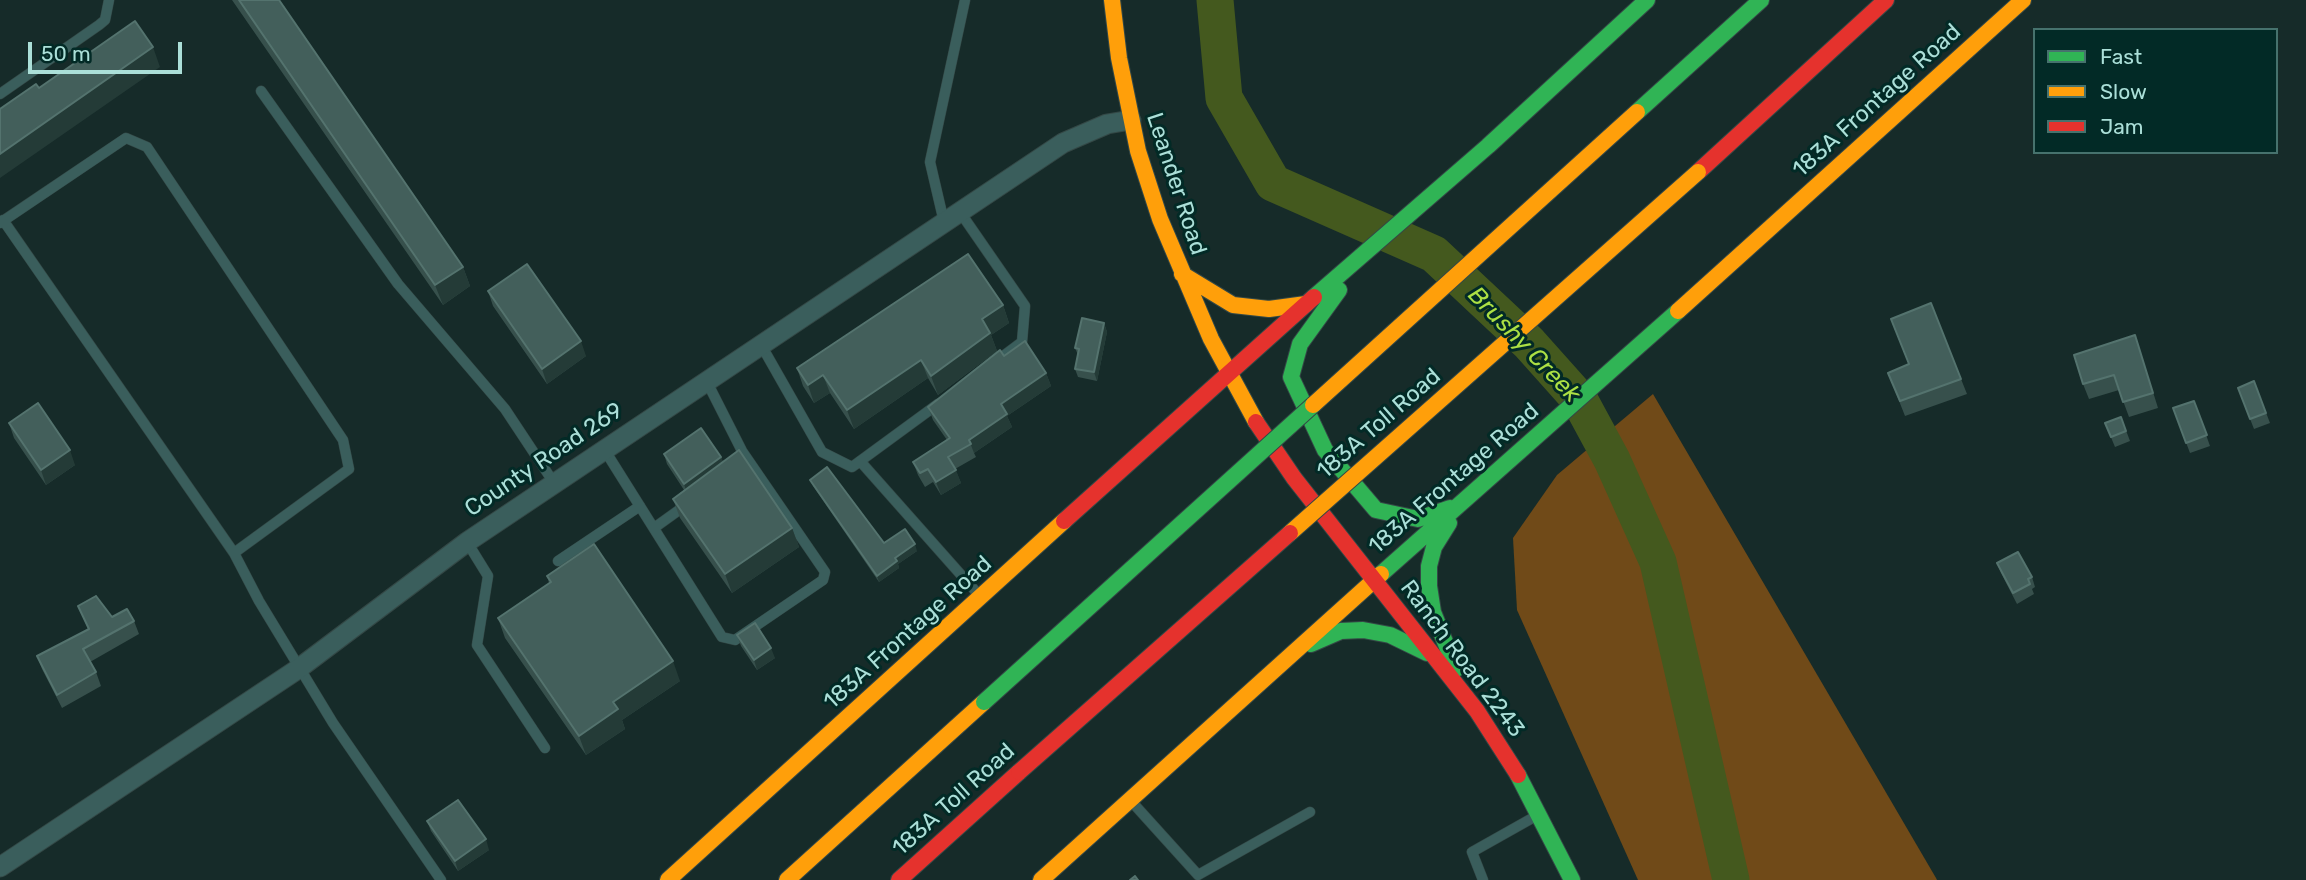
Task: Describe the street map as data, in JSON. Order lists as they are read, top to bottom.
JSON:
{
  "streets": {
    "main road": [
      "183A Frontage Road",
      "Leander Road",
      "183A Toll Road",
      "Ranch Road 2243"
    ],
    "street": ["County Road 269"]
  },
  "crossings": [
    ["183A Frontage Road", "Leander Road"],
    ["183A Frontage Road", "Ranch Road 2243"],
    ["Leander Road", "County Road 269"],
    ["Leander Road", "Ranch Road 2243"]
  ],
  "water": ["Brushy Creek"],
  "legend": ["Fast", "Slow", "Jam"],
  "scale_bar": "50 m"
}
